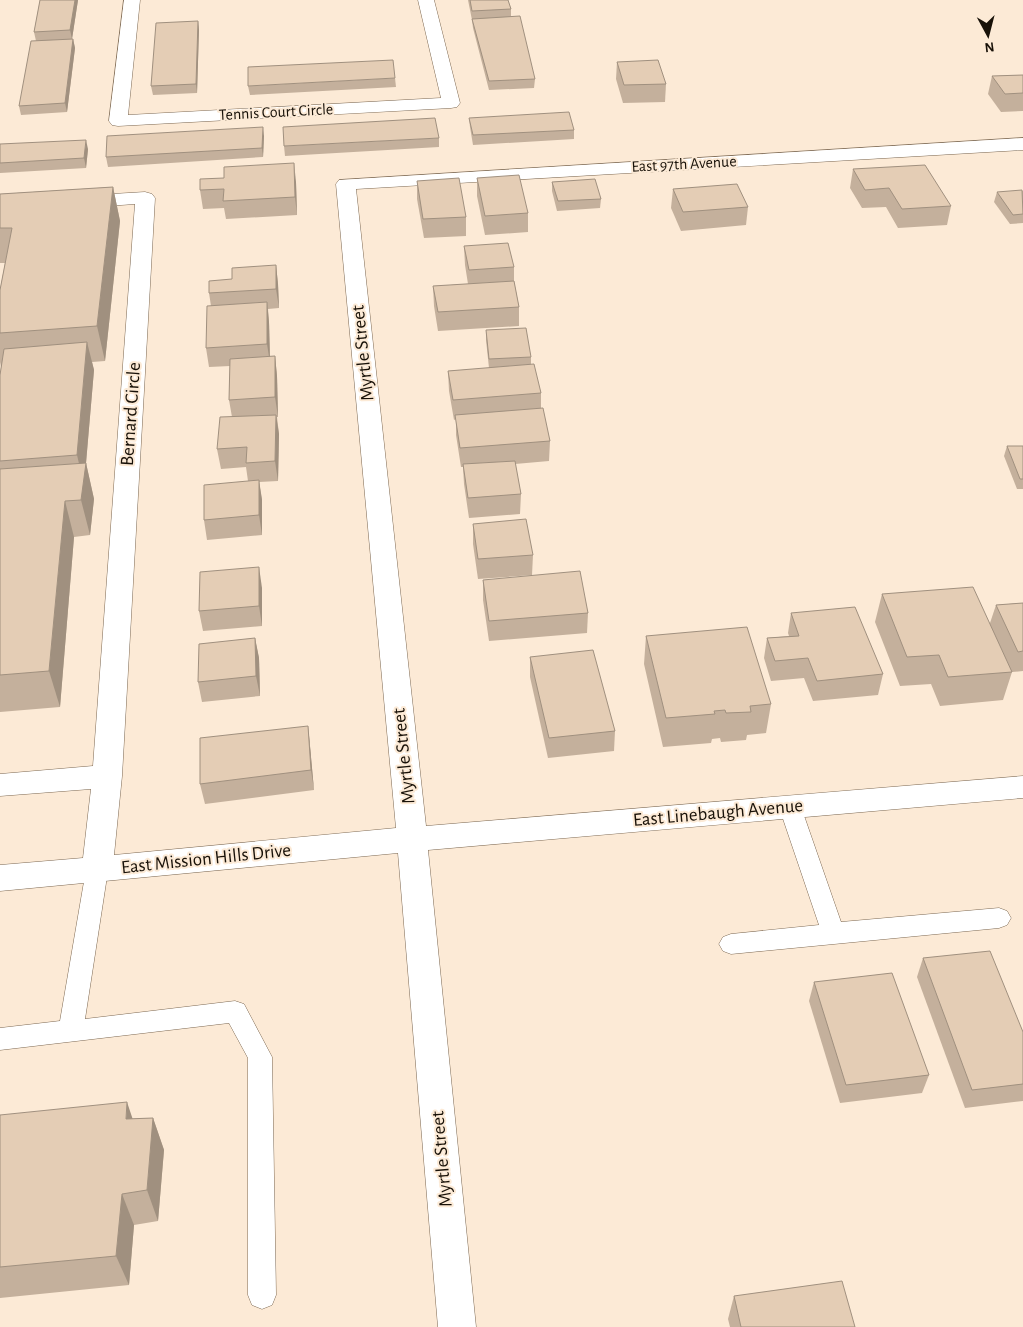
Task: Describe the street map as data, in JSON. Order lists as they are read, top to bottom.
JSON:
{
  "streets": {
    "street": [
      "Tennis Court Circle",
      "East 97th Avenue",
      "Myrtle Street",
      "Bernard Circle",
      "East Linebaugh Avenue",
      "East Mission Hills Drive"
    ]
  },
  "crossings": [
    ["East 97th Avenue", "Myrtle Street"],
    ["Myrtle Street", "East Linebaugh Avenue"],
    ["Myrtle Street", "East Mission Hills Drive"],
    ["Bernard Circle", "East Mission Hills Drive"],
    ["East Linebaugh Avenue", "East Mission Hills Drive"]
  ],
  "north": "bottom"
}
